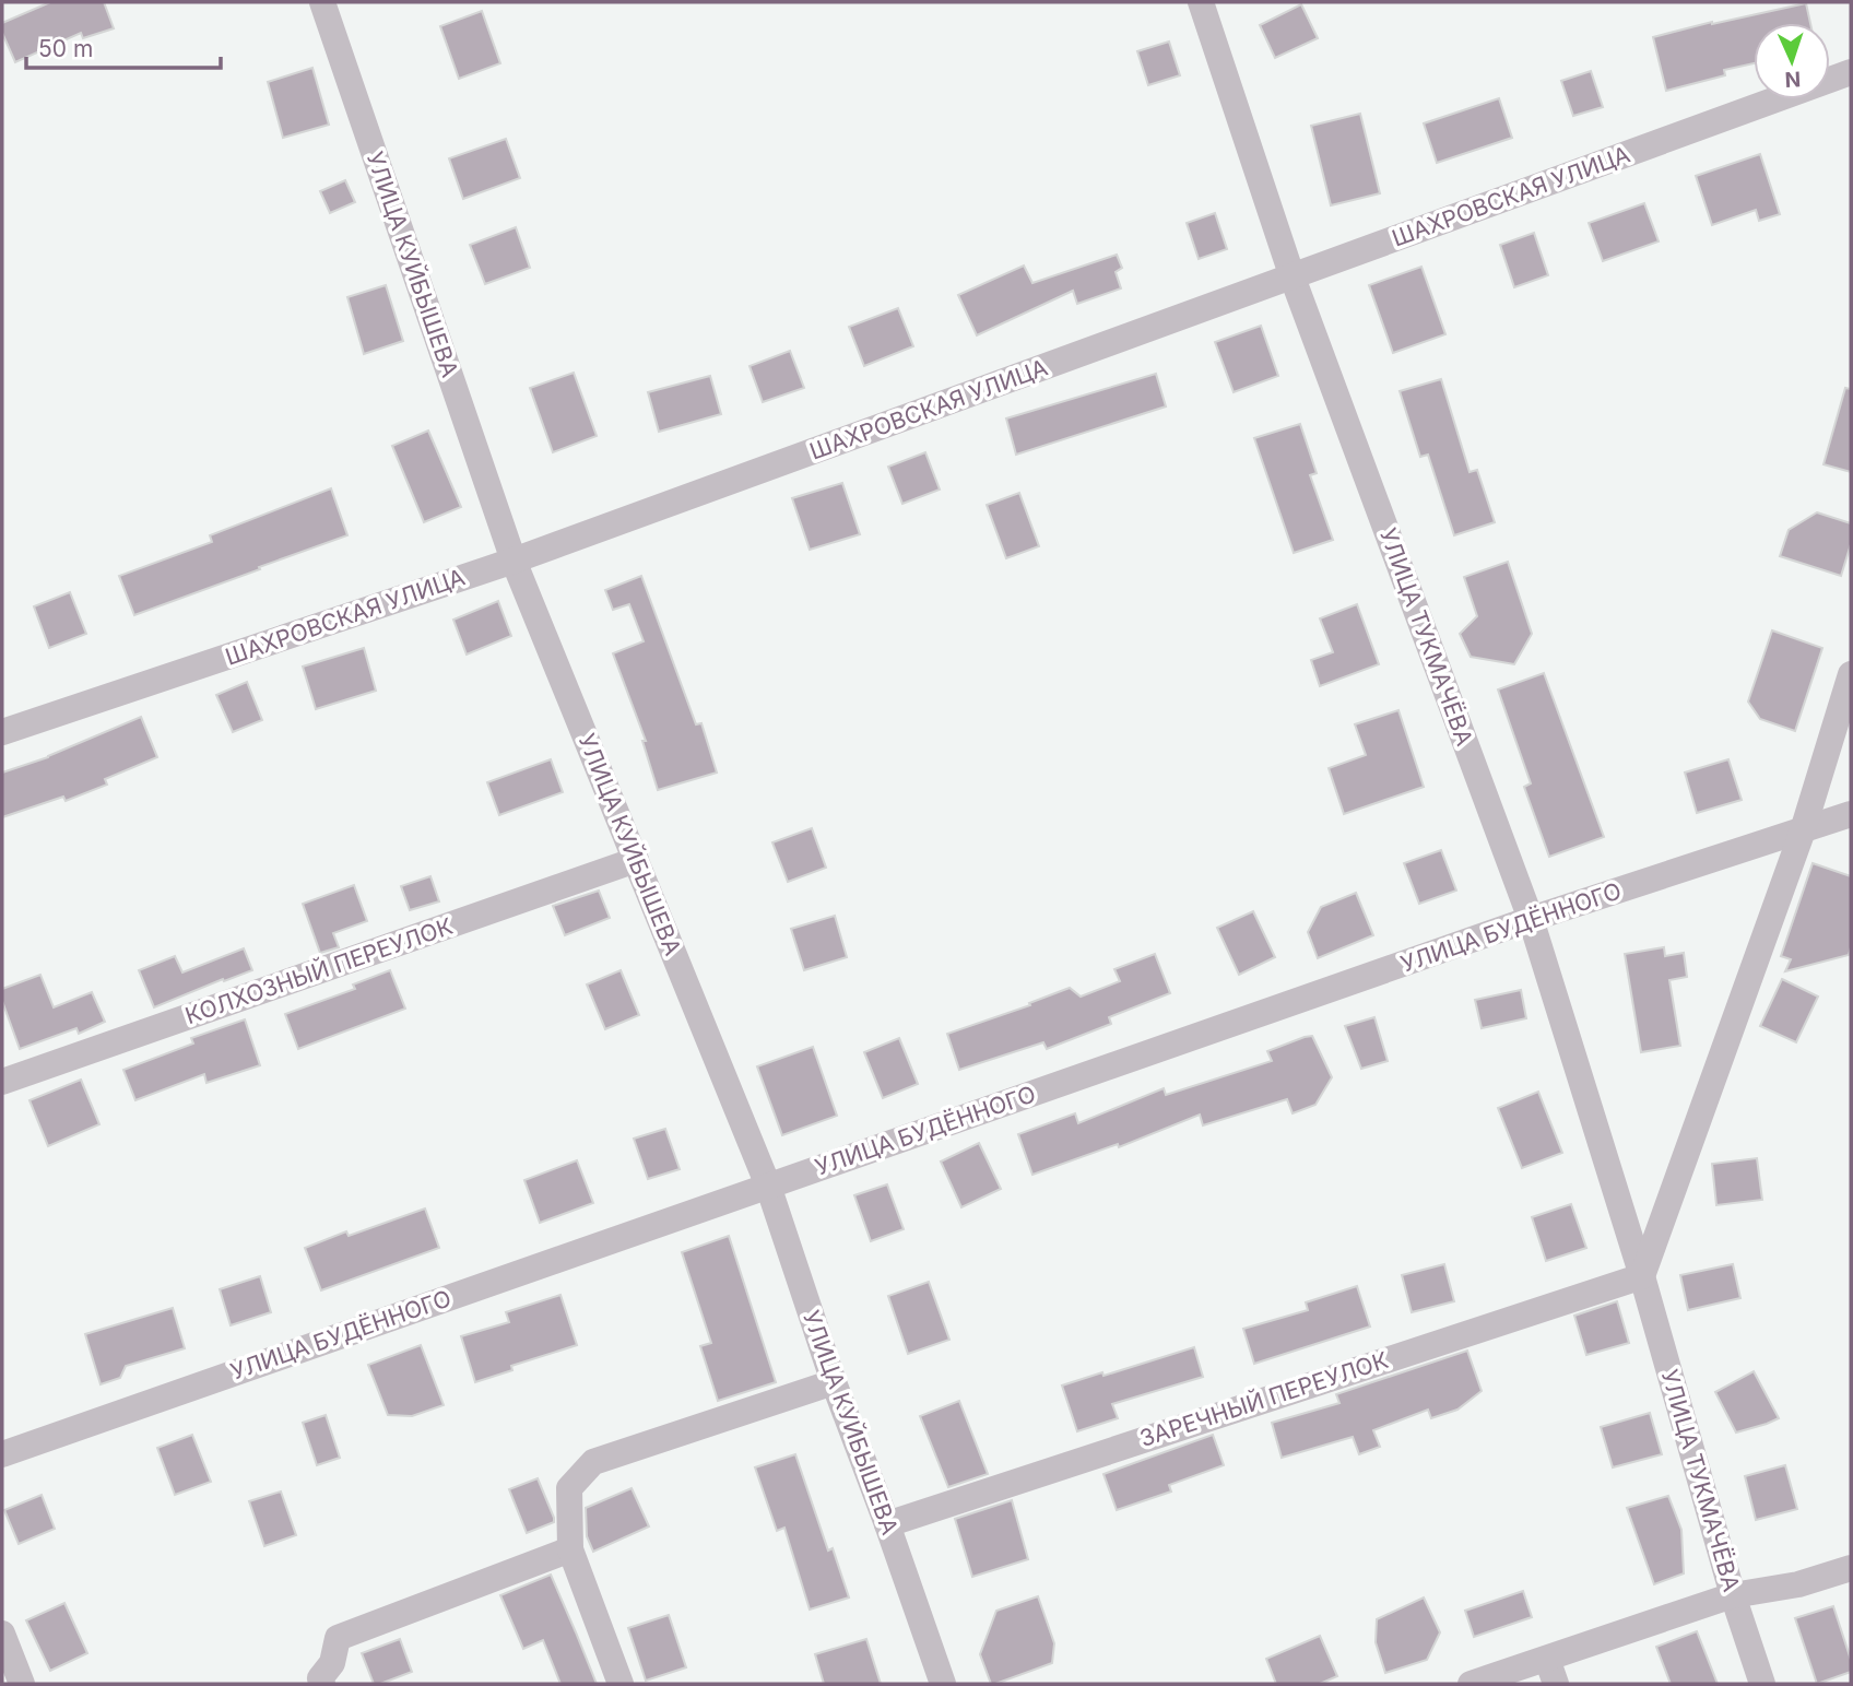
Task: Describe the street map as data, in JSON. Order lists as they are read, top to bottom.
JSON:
{
  "streets": {
    "street": [
      "ШАХРОВСКАЯ УЛИЦА",
      "УЛИЦА КУЙБЫШЕВА",
      "УЛИЦА ТУКМАЧЁВА",
      "УЛИЦА БУДЁННОГО",
      "КОЛХОЗНЫЙ ПЕРЕУЛОК",
      "ЗАРЕЧНЫЙ ПЕРЕУЛОК"
    ]
  },
  "crossings": [
    ["ШАХРОВСКАЯ УЛИЦА", "УЛИЦА КУЙБЫШЕВА"],
    ["ШАХРОВСКАЯ УЛИЦА", "УЛИЦА ТУКМАЧЁВА"],
    ["УЛИЦА КУЙБЫШЕВА", "УЛИЦА БУДЁННОГО"],
    ["УЛИЦА КУЙБЫШЕВА", "КОЛХОЗНЫЙ ПЕРЕУЛОК"],
    ["УЛИЦА КУЙБЫШЕВА", "ЗАРЕЧНЫЙ ПЕРЕУЛОК"],
    ["УЛИЦА ТУКМАЧЁВА", "УЛИЦА БУДЁННОГО"],
    ["УЛИЦА ТУКМАЧЁВА", "ЗАРЕЧНЫЙ ПЕРЕУЛОК"]
  ],
  "scale_bar": "50 m",
  "north": "bottom"
}
